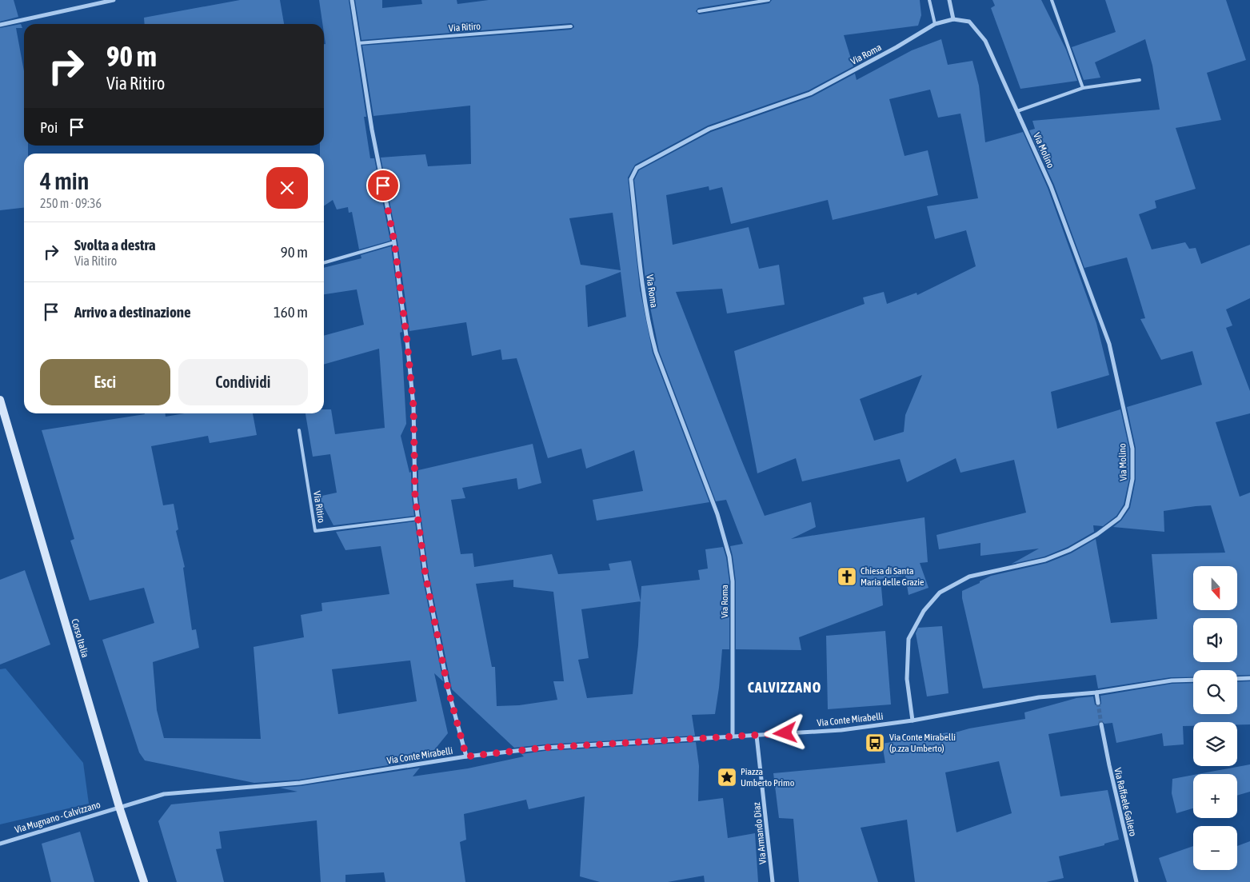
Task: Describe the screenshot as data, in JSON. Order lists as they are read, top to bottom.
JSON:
{
  "streets": {
    "street": [
      "Via Roma",
      "Via Molino",
      "Corso Italia",
      "Via Conte Mirabelli",
      "Via Raffaele Galiero",
      "Via Mugnano - Calvizzano",
      "Via Armando Diaz"
    ],
    "lane": ["Via Ritiro"]
  },
  "crossings": [
    ["Via Roma", "Via Molino"],
    ["Via Roma", "Via Conte Mirabelli"],
    ["Via Molino", "Via Conte Mirabelli"],
    ["Corso Italia", "Via Conte Mirabelli"],
    ["Corso Italia", "Via Mugnano - Calvizzano"],
    ["Via Conte Mirabelli", "Via Mugnano - Calvizzano"],
    ["Via Conte Mirabelli", "Via Armando Diaz"]
  ],
  "districts": ["CALVIZZANO"],
  "places": {
    "church": ["Chiesa di Santa Maria delle Grazie"],
    "bus stop": ["Via Conte Mirabelli (p.zza Umberto)"],
    "place": ["Piazza Umberto Primo"]
  },
  "north": "bottom",
  "page": {
    "turn": ["90 m", "Via Ritiro"],
    "then": "Poi",
    "heading": ["4 min", "250 m · 09:36"],
    "list": [
      {
        "name": "Svolta a destra",
        "note": "Via Ritiro",
        "value": "90 m"
      },
      {
        "name": "Arrivo a destinazione",
        "value": "160 m"
      }
    ],
    "buttons": ["Esci", "Condividi"],
    "map_buttons": ["+", "−"]
  }
}
